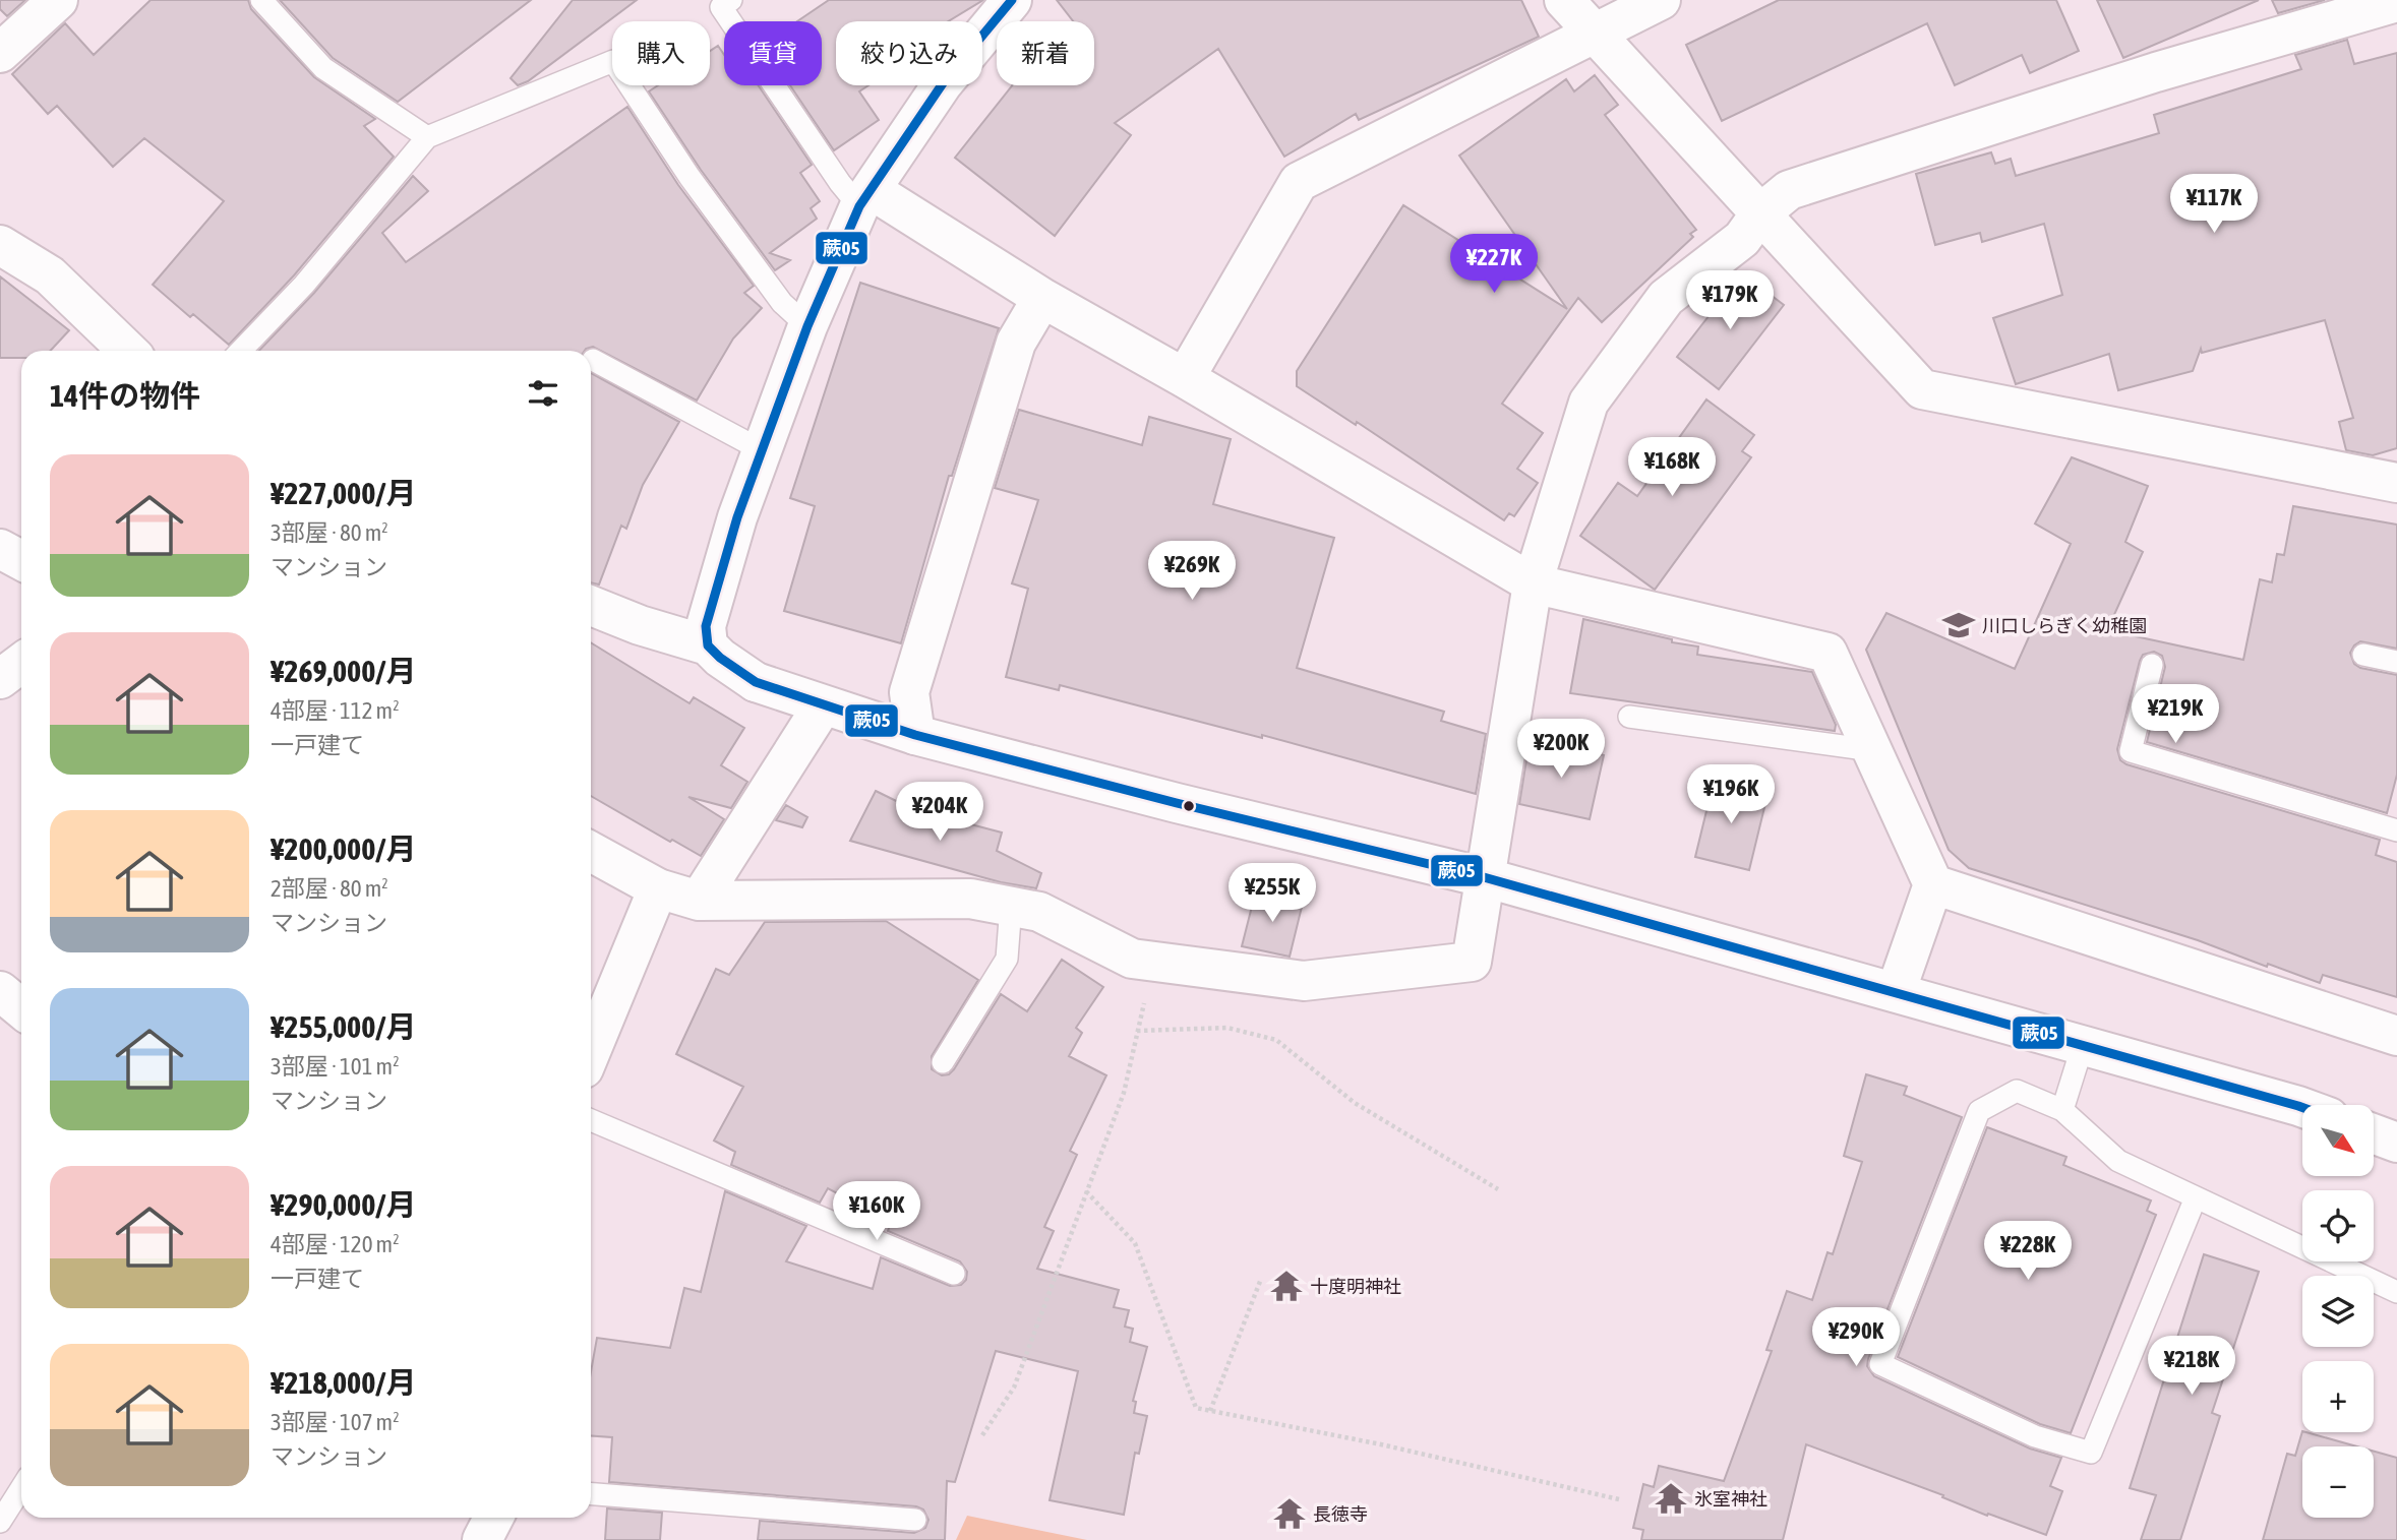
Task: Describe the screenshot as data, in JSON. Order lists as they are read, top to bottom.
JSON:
{
  "places": {
    "school or university": ["川口しらぎく幼稚園"],
    "temple": ["十度明神社", "氷室神社", "長徳寺"]
  },
  "lines": ["transit line 蕨05"],
  "north": "bottom right",
  "page": {
    "chip": [
      "購入",
      "賃貸",
      "絞り込み",
      "新着"
    ],
    "price": [
      "¥117K",
      "¥227K",
      "¥179K",
      "¥168K",
      "¥269K",
      "¥219K",
      "¥200K",
      "¥196K",
      "¥204K",
      "¥255K",
      "¥160K",
      "¥228K",
      "¥290K",
      "¥218K"
    ],
    "heading": "14件の物件",
    "list": [
      {
        "name": "¥227,000/月",
        "note": "3部屋 · 80 m² · マンション"
      },
      {
        "name": "¥269,000/月",
        "note": "4部屋 · 112 m² · 一戸建て"
      },
      {
        "name": "¥200,000/月",
        "note": "2部屋 · 80 m² · マンション"
      },
      {
        "name": "¥255,000/月",
        "note": "3部屋 · 101 m² · マンション"
      },
      {
        "name": "¥290,000/月",
        "note": "4部屋 · 120 m² · 一戸建て"
      },
      {
        "name": "¥218,000/月",
        "note": "3部屋 · 107 m² · マンション"
      }
    ],
    "map_buttons": ["+", "−"]
  }
}
